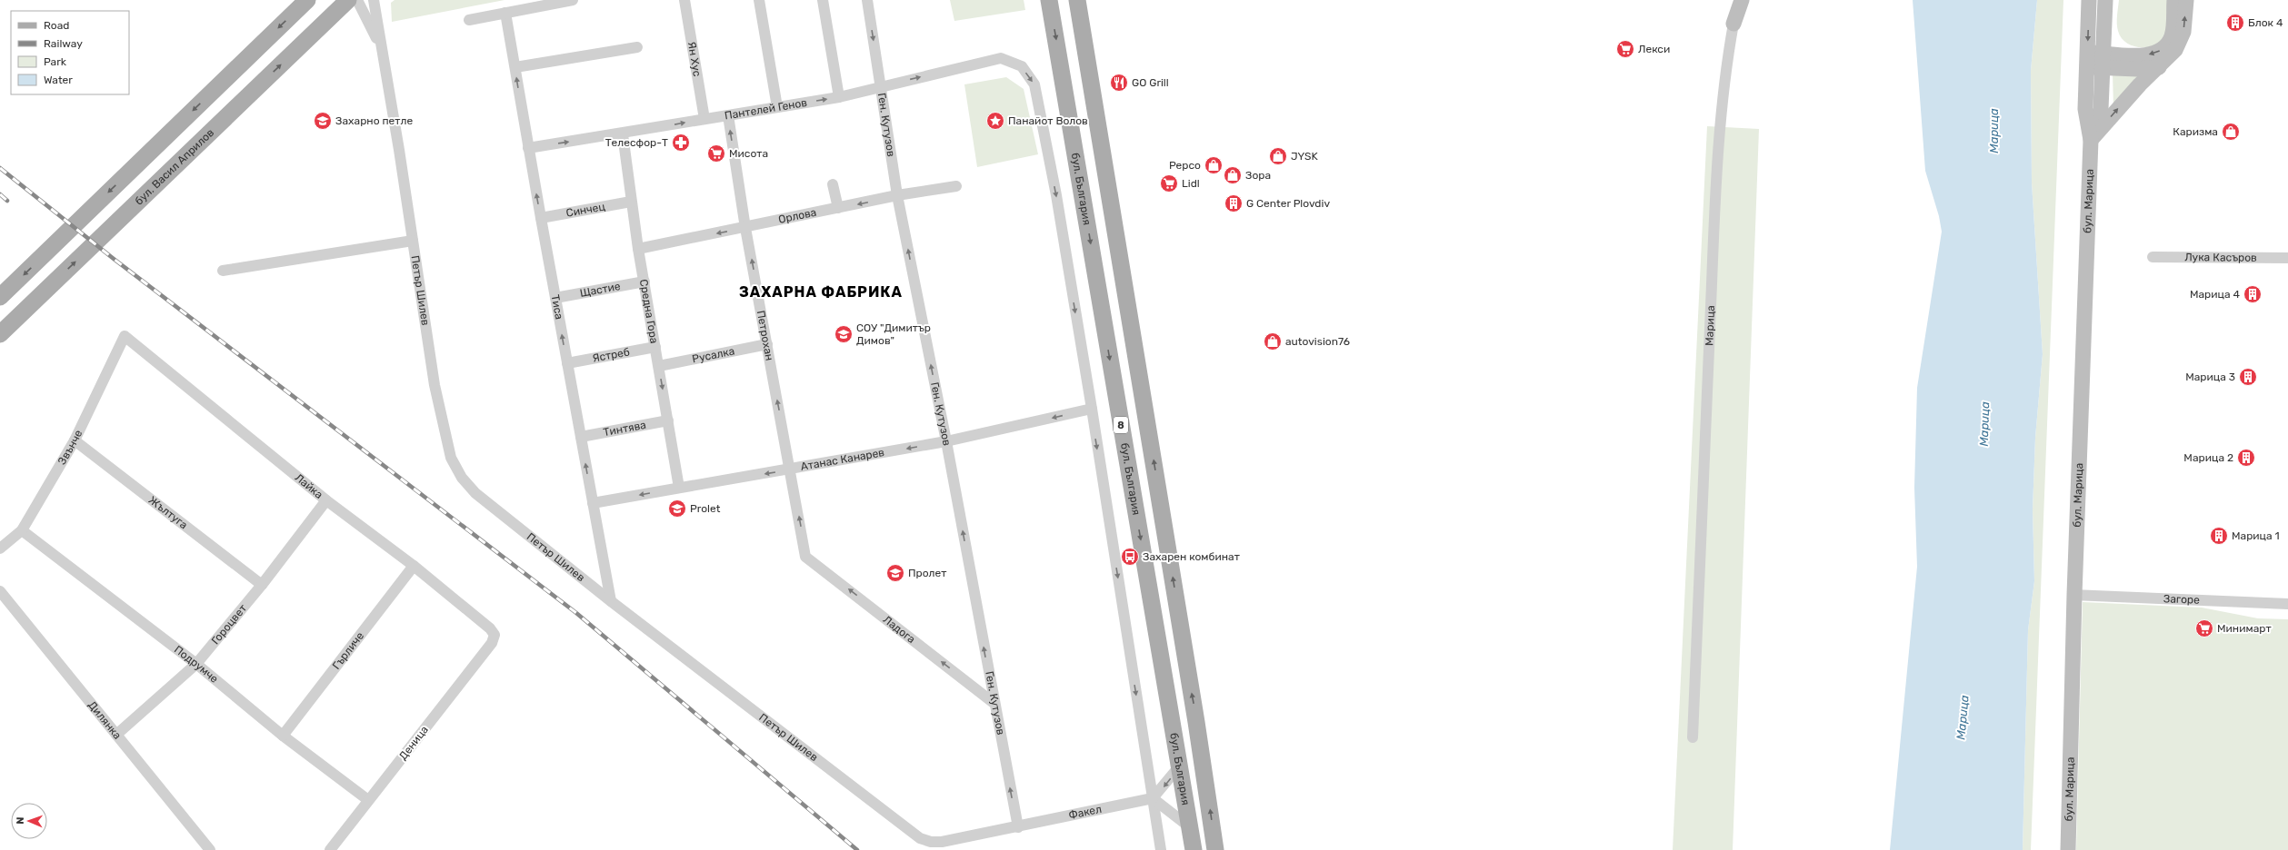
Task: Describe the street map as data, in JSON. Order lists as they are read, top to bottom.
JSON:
{
  "streets": {
    "main road": ["бул. Васил Априлов", "бул. България", "8"],
    "street": [
      "Ян Хус",
      "Пантелей Генов",
      "Ген. Кутузов",
      "бул. Марица",
      "Синчец",
      "Орлова",
      "Лука Касъров",
      "Щастие",
      "Петър Шилев",
      "Тиса",
      "Средна Гора",
      "Марица",
      "Петрохан",
      "Ястреб",
      "Русалка",
      "Тинтява",
      "Звънче",
      "Атанас Канарев",
      "Лайка",
      "Жълтуга",
      "Загоре",
      "Гороцвет",
      "Ладога",
      "Гърличе",
      "Подрумче",
      "Дилянка",
      "Деница",
      "Факел"
    ]
  },
  "crossings": [
    ["Ян Хус", "Пантелей Генов"],
    ["Пантелей Генов", "Ген. Кутузов"],
    ["Пантелей Генов", "Тиса"],
    ["Пантелей Генов", "Средна Гора"],
    ["Пантелей Генов", "Петрохан"],
    ["Пантелей Генов", "Атанас Канарев"],
    ["Ген. Кутузов", "Орлова"],
    ["Ген. Кутузов", "Петър Шилев"],
    ["Ген. Кутузов", "Атанас Канарев"],
    ["Ген. Кутузов", "Ладога"],
    ["Ген. Кутузов", "Факел"],
    ["бул. Марица", "Загоре"],
    ["Синчец", "Тиса"],
    ["Синчец", "Средна Гора"],
    ["Орлова", "Средна Гора"],
    ["Орлова", "Петрохан"],
    ["Щастие", "Тиса"],
    ["Щастие", "Средна Гора"],
    ["Петър Шилев", "Тиса"],
    ["Петър Шилев", "Факел"],
    ["Тиса", "Ястреб"],
    ["Тиса", "Тинтява"],
    ["Тиса", "Атанас Канарев"],
    ["Средна Гора", "Ястреб"],
    ["Средна Гора", "Русалка"],
    ["Средна Гора", "Тинтява"],
    ["Средна Гора", "Атанас Канарев"],
    ["Петрохан", "Русалка"],
    ["Петрохан", "Атанас Канарев"],
    ["Петрохан", "Ладога"],
    ["Звънче", "Лайка"],
    ["Звънче", "Жълтуга"],
    ["Звънче", "Подрумче"],
    ["Лайка", "Гороцвет"],
    ["Лайка", "Гърличе"],
    ["Лайка", "Деница"],
    ["Жълтуга", "Гороцвет"],
    ["Гороцвет", "Подрумче"],
    ["Гороцвет", "Дилянка"],
    ["Гърличе", "Подрумче"],
    ["Подрумче", "Деница"]
  ],
  "one_way": [
    "Орлова",
    "Тиса",
    "Петрохан",
    "Атанас Канарев",
    "Ладога"
  ],
  "districts": ["ЗАХАРНА ФАБРИКА"],
  "water": ["Марица"],
  "places": {
    "building": [
      "Блок 4",
      "G Center Plovdiv",
      "Марица 4",
      "Марица 3",
      "Марица 2",
      "Марица 1"
    ],
    "supermarket": [
      "Лекси",
      "Мисота",
      "Lidl",
      "Минимарт"
    ],
    "restaurant": ["GO Grill"],
    "school or university": [
      "Захарно петле",
      "СОУ \"Димитър Димов\"",
      "Prolet",
      "Пролет"
    ],
    "place": ["Панайот Волов"],
    "shop": [
      "Каризма",
      "JYSK",
      "Pepco",
      "Зора",
      "autovision76"
    ],
    "pharmacy": ["Телесфор-Т"],
    "bus stop": ["Захарен комбинат"]
  },
  "legend": [
    "Road",
    "Railway",
    "Park",
    "Water"
  ],
  "north": "left"
}
